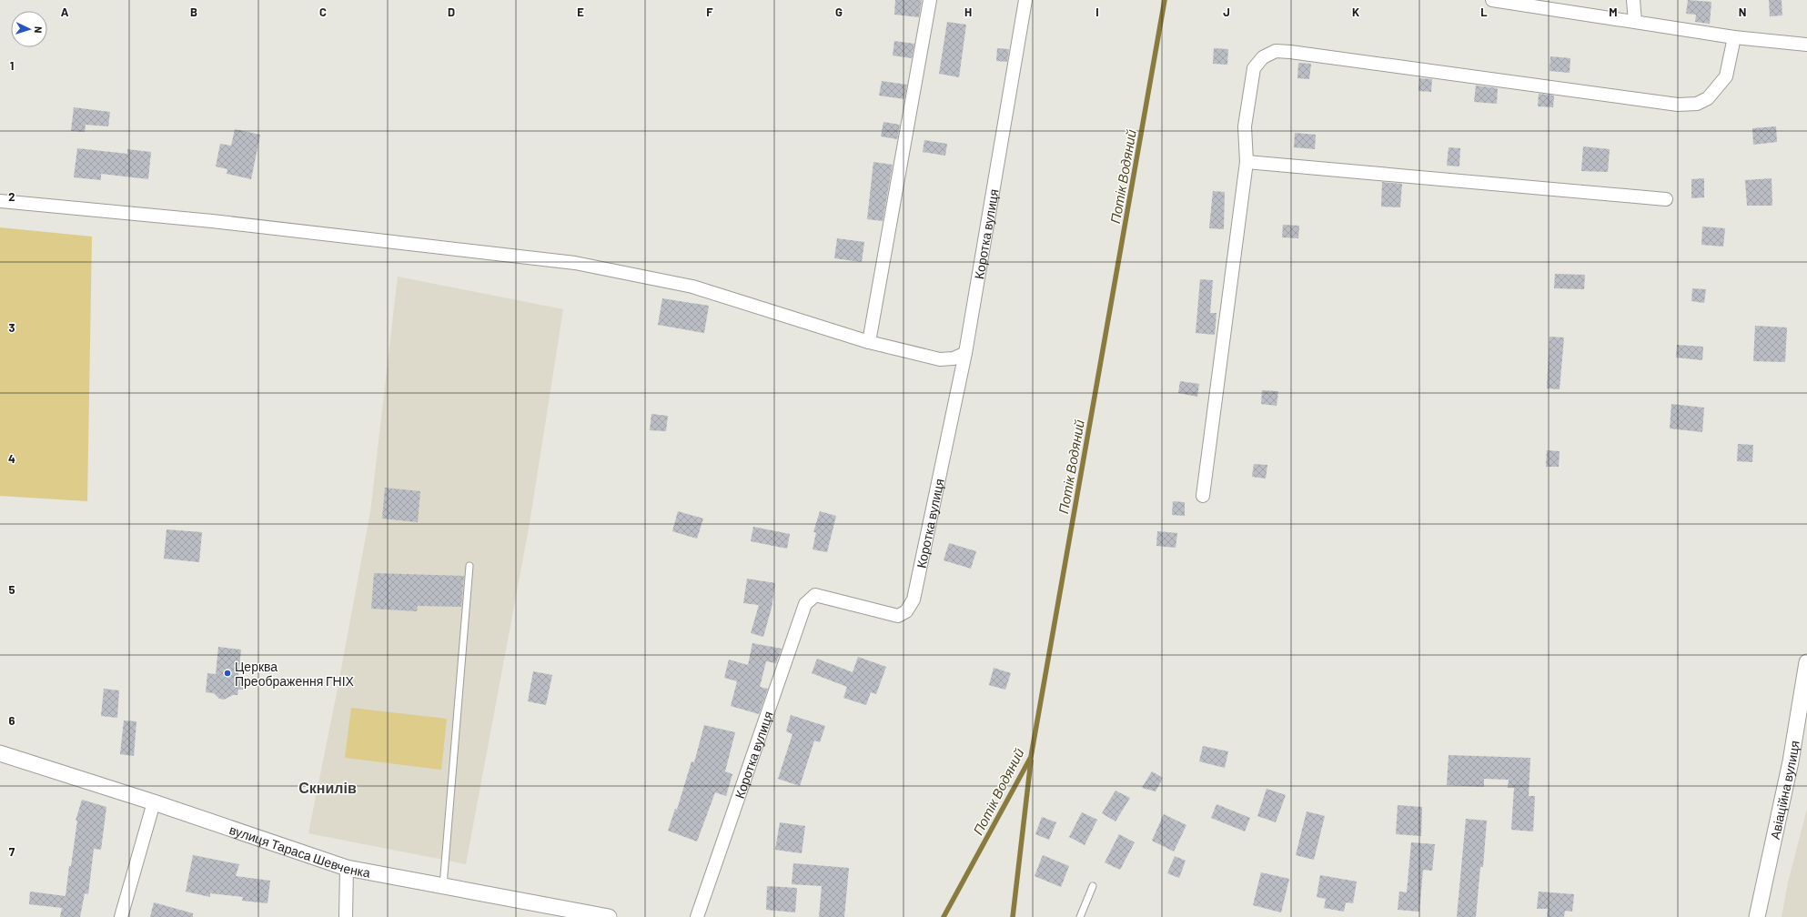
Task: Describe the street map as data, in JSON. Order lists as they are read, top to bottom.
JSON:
{
  "streets": {
    "street": ["Коротка вулиця", "Авіаційна вулиця", "вулиця Тараса Шевченка"]
  },
  "districts": ["Скнилів"],
  "water": ["Потік Водяний"],
  "places": ["Церква Преображення ГНІХ"],
  "north": "right",
  "grid": {
    "columns": [
      "A",
      "B",
      "C",
      "D",
      "E",
      "F",
      "G",
      "H",
      "I",
      "J",
      "K",
      "L",
      "M",
      "N"
    ],
    "rows": [
      "1",
      "2",
      "3",
      "4",
      "5",
      "6",
      "7"
    ]
  }
}
